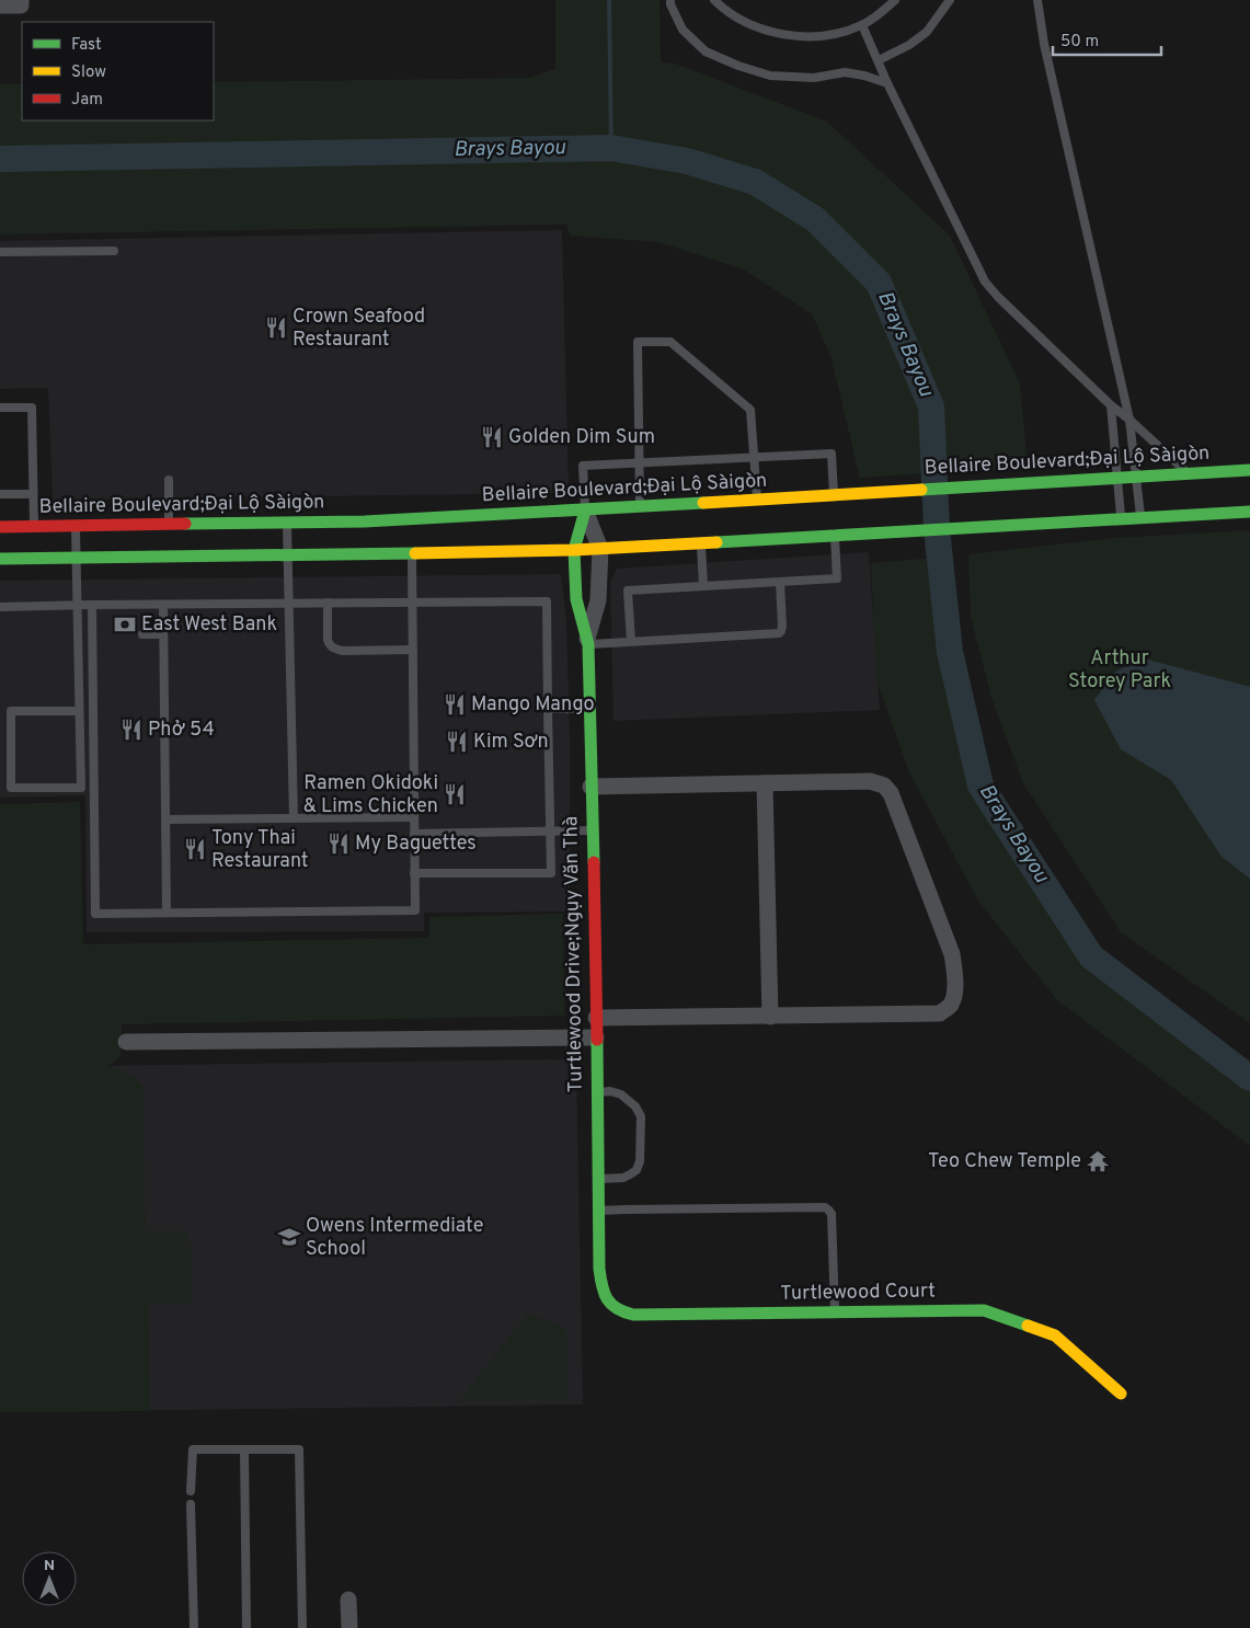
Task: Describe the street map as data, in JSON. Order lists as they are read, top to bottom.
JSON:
{
  "streets": {
    "main road": ["Bellaire Boulevard;Đại Lộ Sàigòn", "Turtlewood Drive;Ngụy Văn Thà", "Turtlewood Court"]
  },
  "crossings": [
    ["Bellaire Boulevard;Đại Lộ Sàigòn", "Turtlewood Drive;Ngụy Văn Thà"],
    ["Turtlewood Drive;Ngụy Văn Thà", "Turtlewood Court"]
  ],
  "water": ["Brays Bayou"],
  "parks": ["Arthur Storey Park"],
  "places": {
    "restaurant": [
      "Crown Seafood Restaurant",
      "Golden Dim Sum",
      "Mango Mango",
      "Phở 54",
      "Kim Sơn",
      "Ramen Okidoki & Lims Chicken",
      "My Baguettes",
      "Tony Thai Restaurant"
    ],
    "bank": ["East West Bank"],
    "temple": ["Teo Chew Temple"],
    "school or university": ["Owens Intermediate School"]
  },
  "legend": ["Fast", "Slow", "Jam"],
  "scale_bar": "50 m",
  "north": "top"
}
